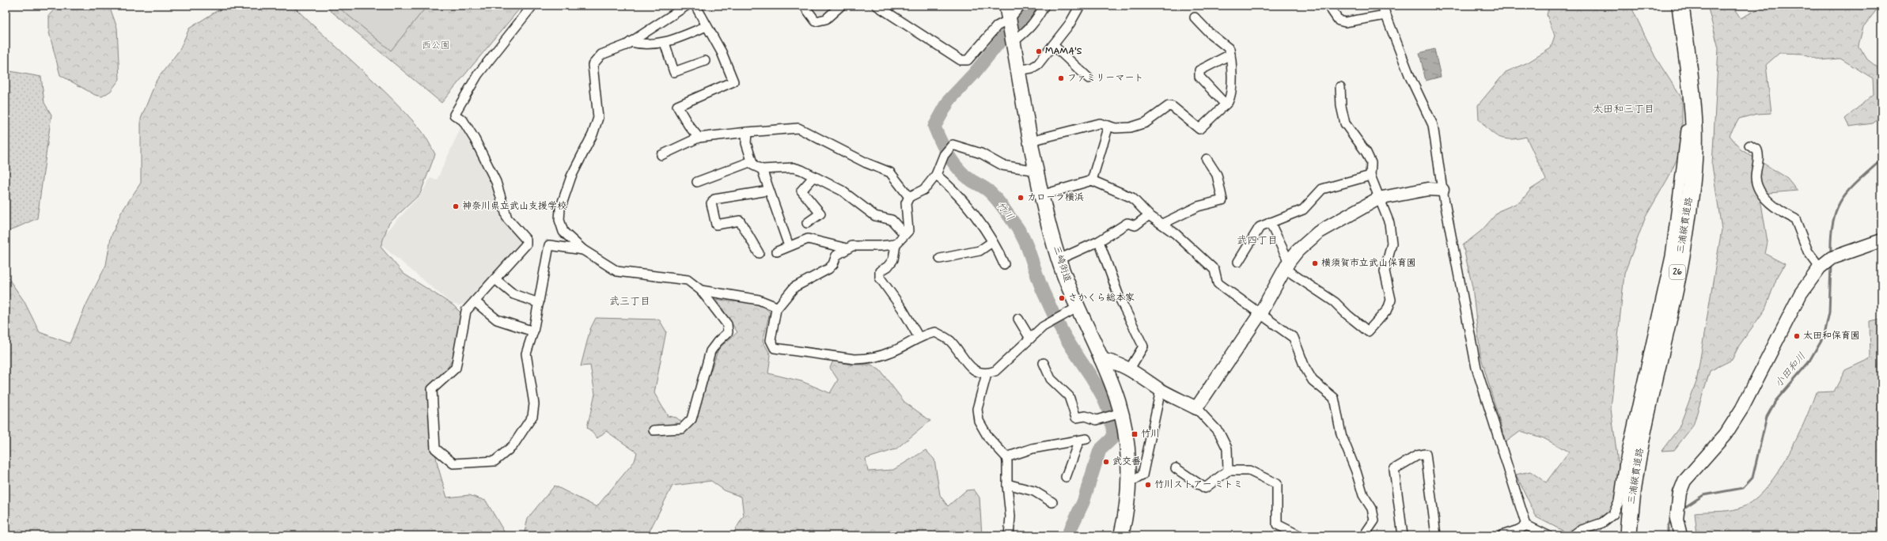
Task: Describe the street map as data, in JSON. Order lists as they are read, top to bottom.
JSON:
{
  "streets": {
    "highway": ["三浦縦貫道路", "26"],
    "main road": ["三崎街道"]
  },
  "districts": ["太田和三丁目", "武四丁目", "武三丁目"],
  "water": ["竹川", "小田和川"],
  "parks": ["西公園"],
  "places": {
    "other": [
      "MAMA'S",
      "ファミリーマート",
      "カローラ横浜",
      "神奈川県立武山支援学校",
      "横須賀市立武山保育園",
      "さかくら総本家",
      "太田和保育園",
      "武交番",
      "竹川ストアー ミトミ"
    ],
    "transit": ["竹川"]
  }
}
